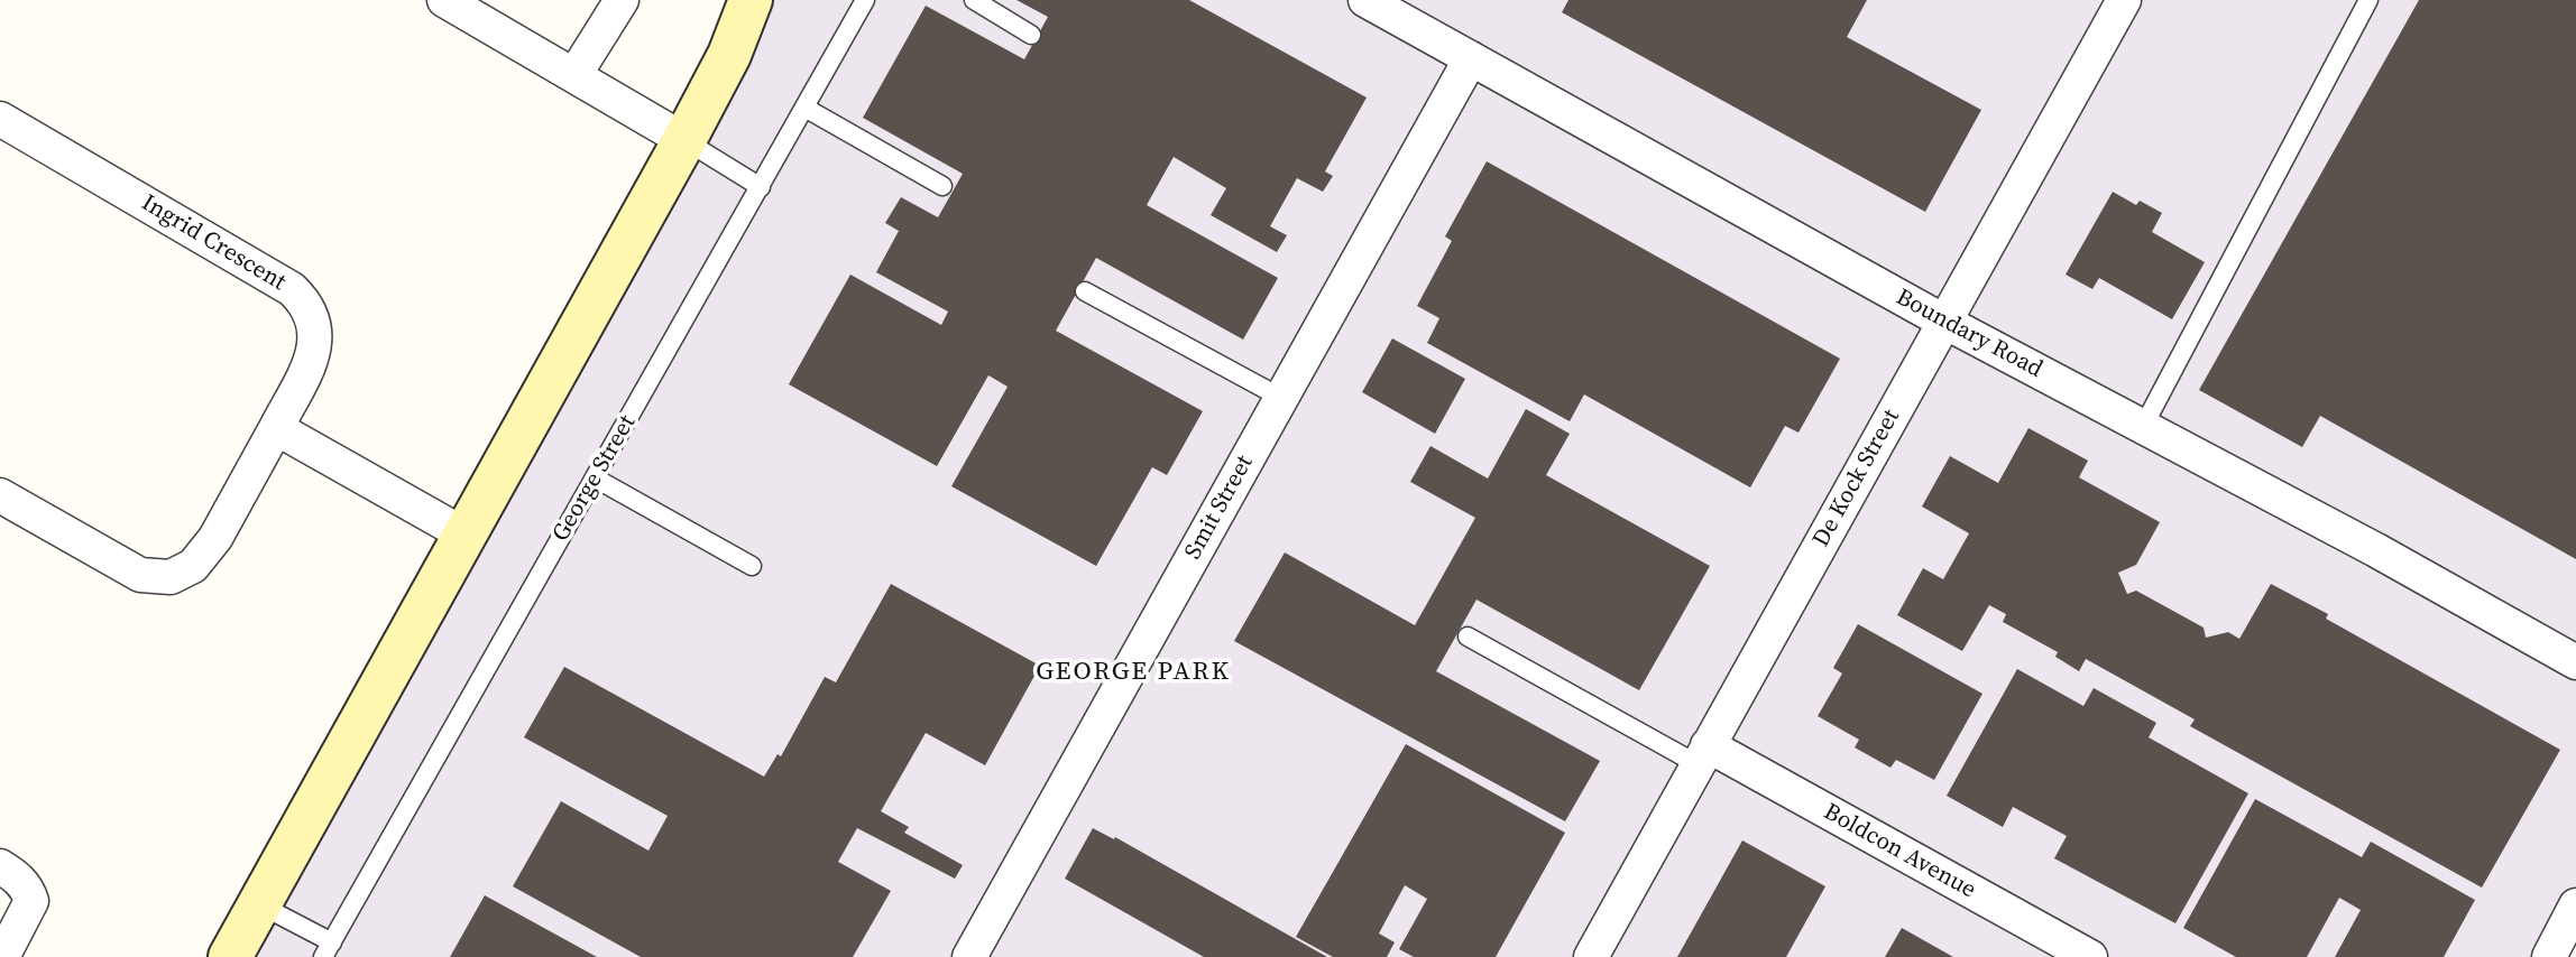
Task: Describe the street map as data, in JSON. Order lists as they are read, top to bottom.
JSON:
{
  "streets": {
    "street": [
      "Ingrid Crescent",
      "Boundary Road",
      "De Kock Street",
      "Smit Street",
      "Boldcon Avenue"
    ],
    "lane": ["George Street"]
  },
  "crossings": [
    ["Boundary Road", "De Kock Street"],
    ["Boundary Road", "Smit Street"],
    ["De Kock Street", "Boldcon Avenue"]
  ],
  "districts": ["GEORGE PARK"]
}
